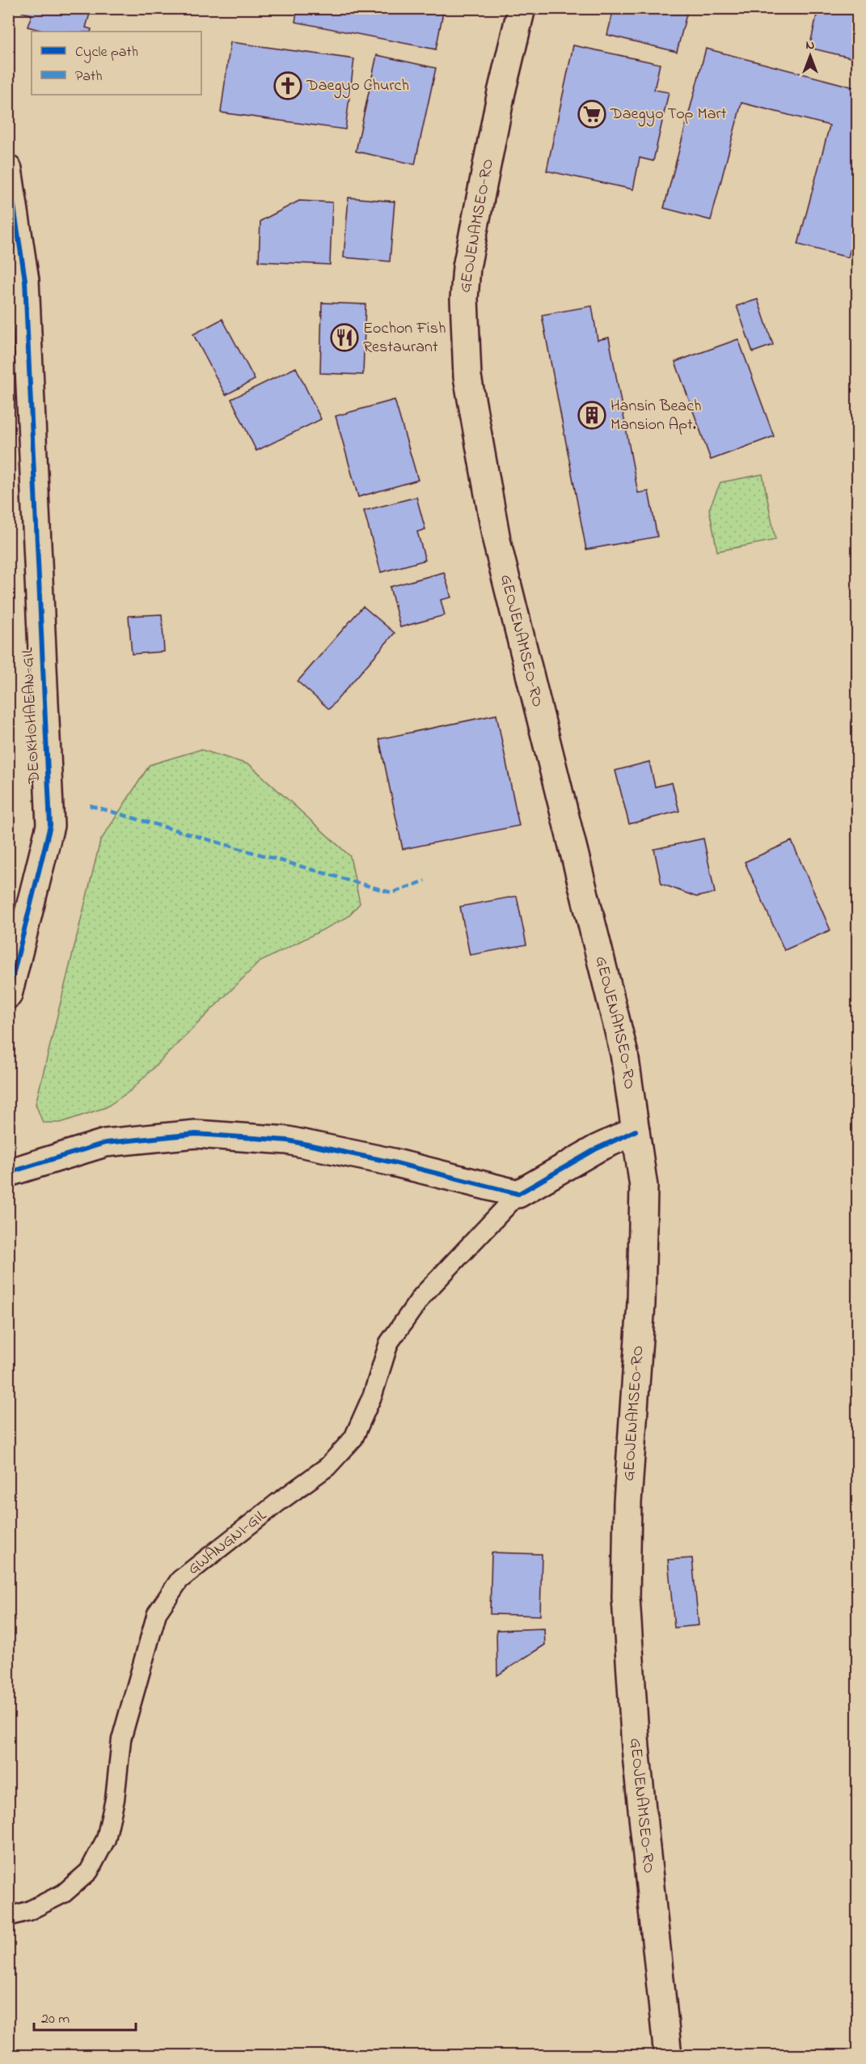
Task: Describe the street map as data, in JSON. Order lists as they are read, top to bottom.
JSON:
{
  "streets": {
    "main road": ["GEOJENAMSEO-RO", "DEOKHOHAEAN-GIL"],
    "lane": ["GWANGNI-GIL"]
  },
  "places": {
    "church": ["Daegyo Church"],
    "supermarket": ["Daegyo Top Mart"],
    "restaurant": ["Eochon Fish Restaurant"],
    "building": ["Hansin Beach Mansion Apt."]
  },
  "legend": ["Cycle path", "Path"],
  "scale_bar": "20 m",
  "north": "top"
}
